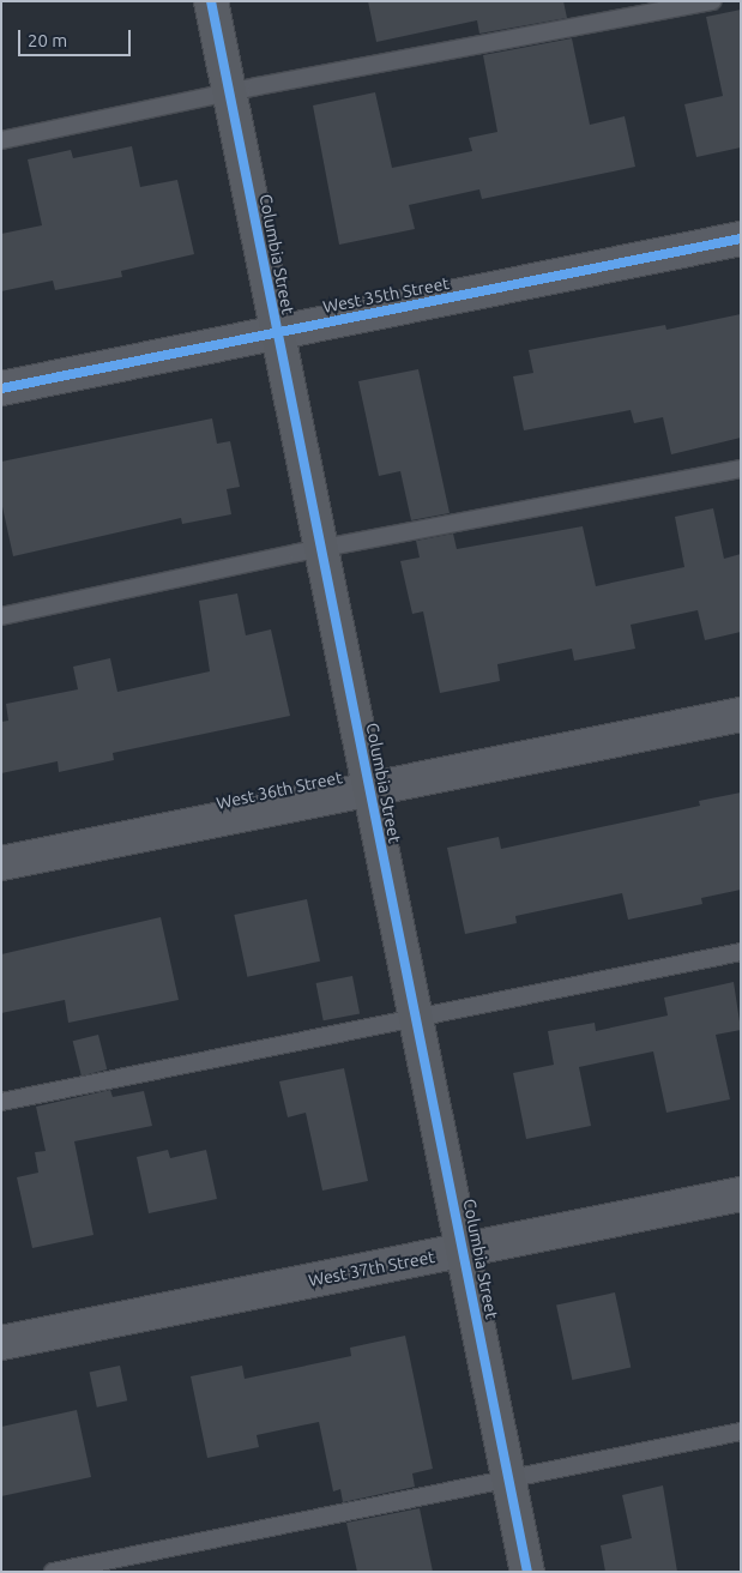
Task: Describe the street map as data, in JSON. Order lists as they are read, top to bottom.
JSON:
{
  "streets": {
    "street": [
      "Columbia Street",
      "West 35th Street",
      "West 36th Street",
      "West 37th Street"
    ]
  },
  "crossings": [
    ["Columbia Street", "West 35th Street"],
    ["Columbia Street", "West 36th Street"],
    ["Columbia Street", "West 37th Street"]
  ],
  "scale_bar": "20 m"
}
